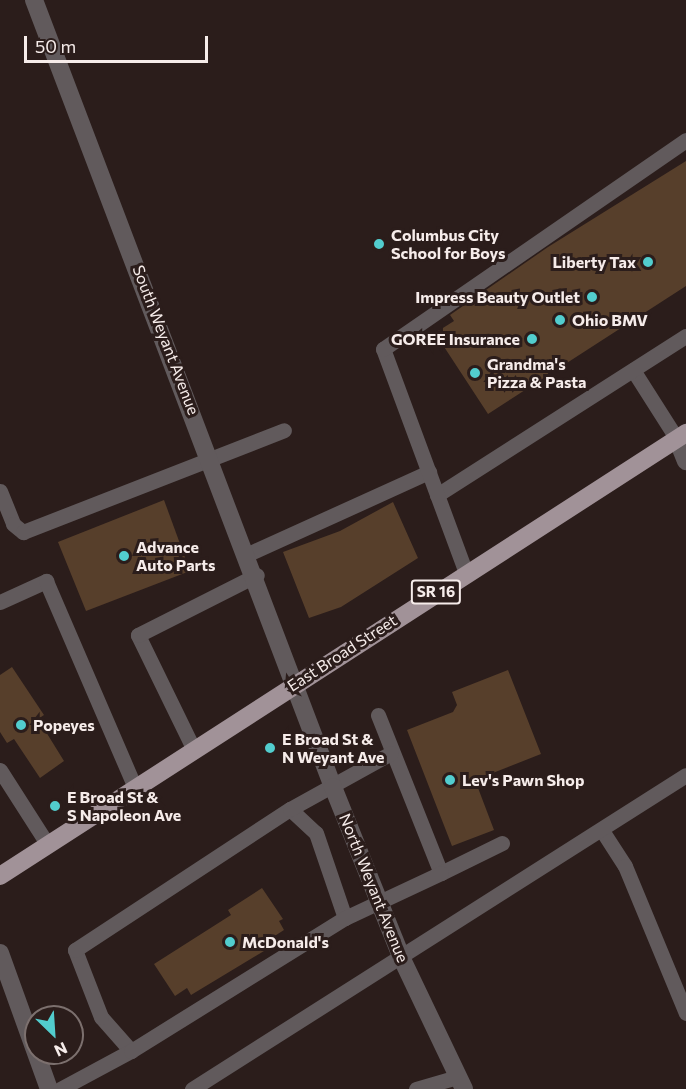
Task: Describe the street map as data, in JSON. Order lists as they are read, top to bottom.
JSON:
{
  "streets": {
    "main road": ["SR 16", "East Broad Street"],
    "street": ["South Weyant Avenue", "North Weyant Avenue"]
  },
  "crossings": [
    ["South Weyant Avenue", "East Broad Street"],
    ["South Weyant Avenue", "North Weyant Avenue"],
    ["East Broad Street", "North Weyant Avenue"]
  ],
  "places": [
    "Columbus City School for Boys",
    "Liberty Tax",
    "Impress Beauty Outlet",
    "Ohio BMV",
    "GOREE Insurance",
    "Grandma's Pizza & Pasta",
    "Advance Auto Parts",
    "Popeyes",
    "E Broad St & N Weyant Ave",
    "Lev's Pawn Shop",
    "E Broad St & S Napoleon Ave",
    "McDonald's"
  ],
  "scale_bar": "50 m",
  "north": "bottom right"
}
